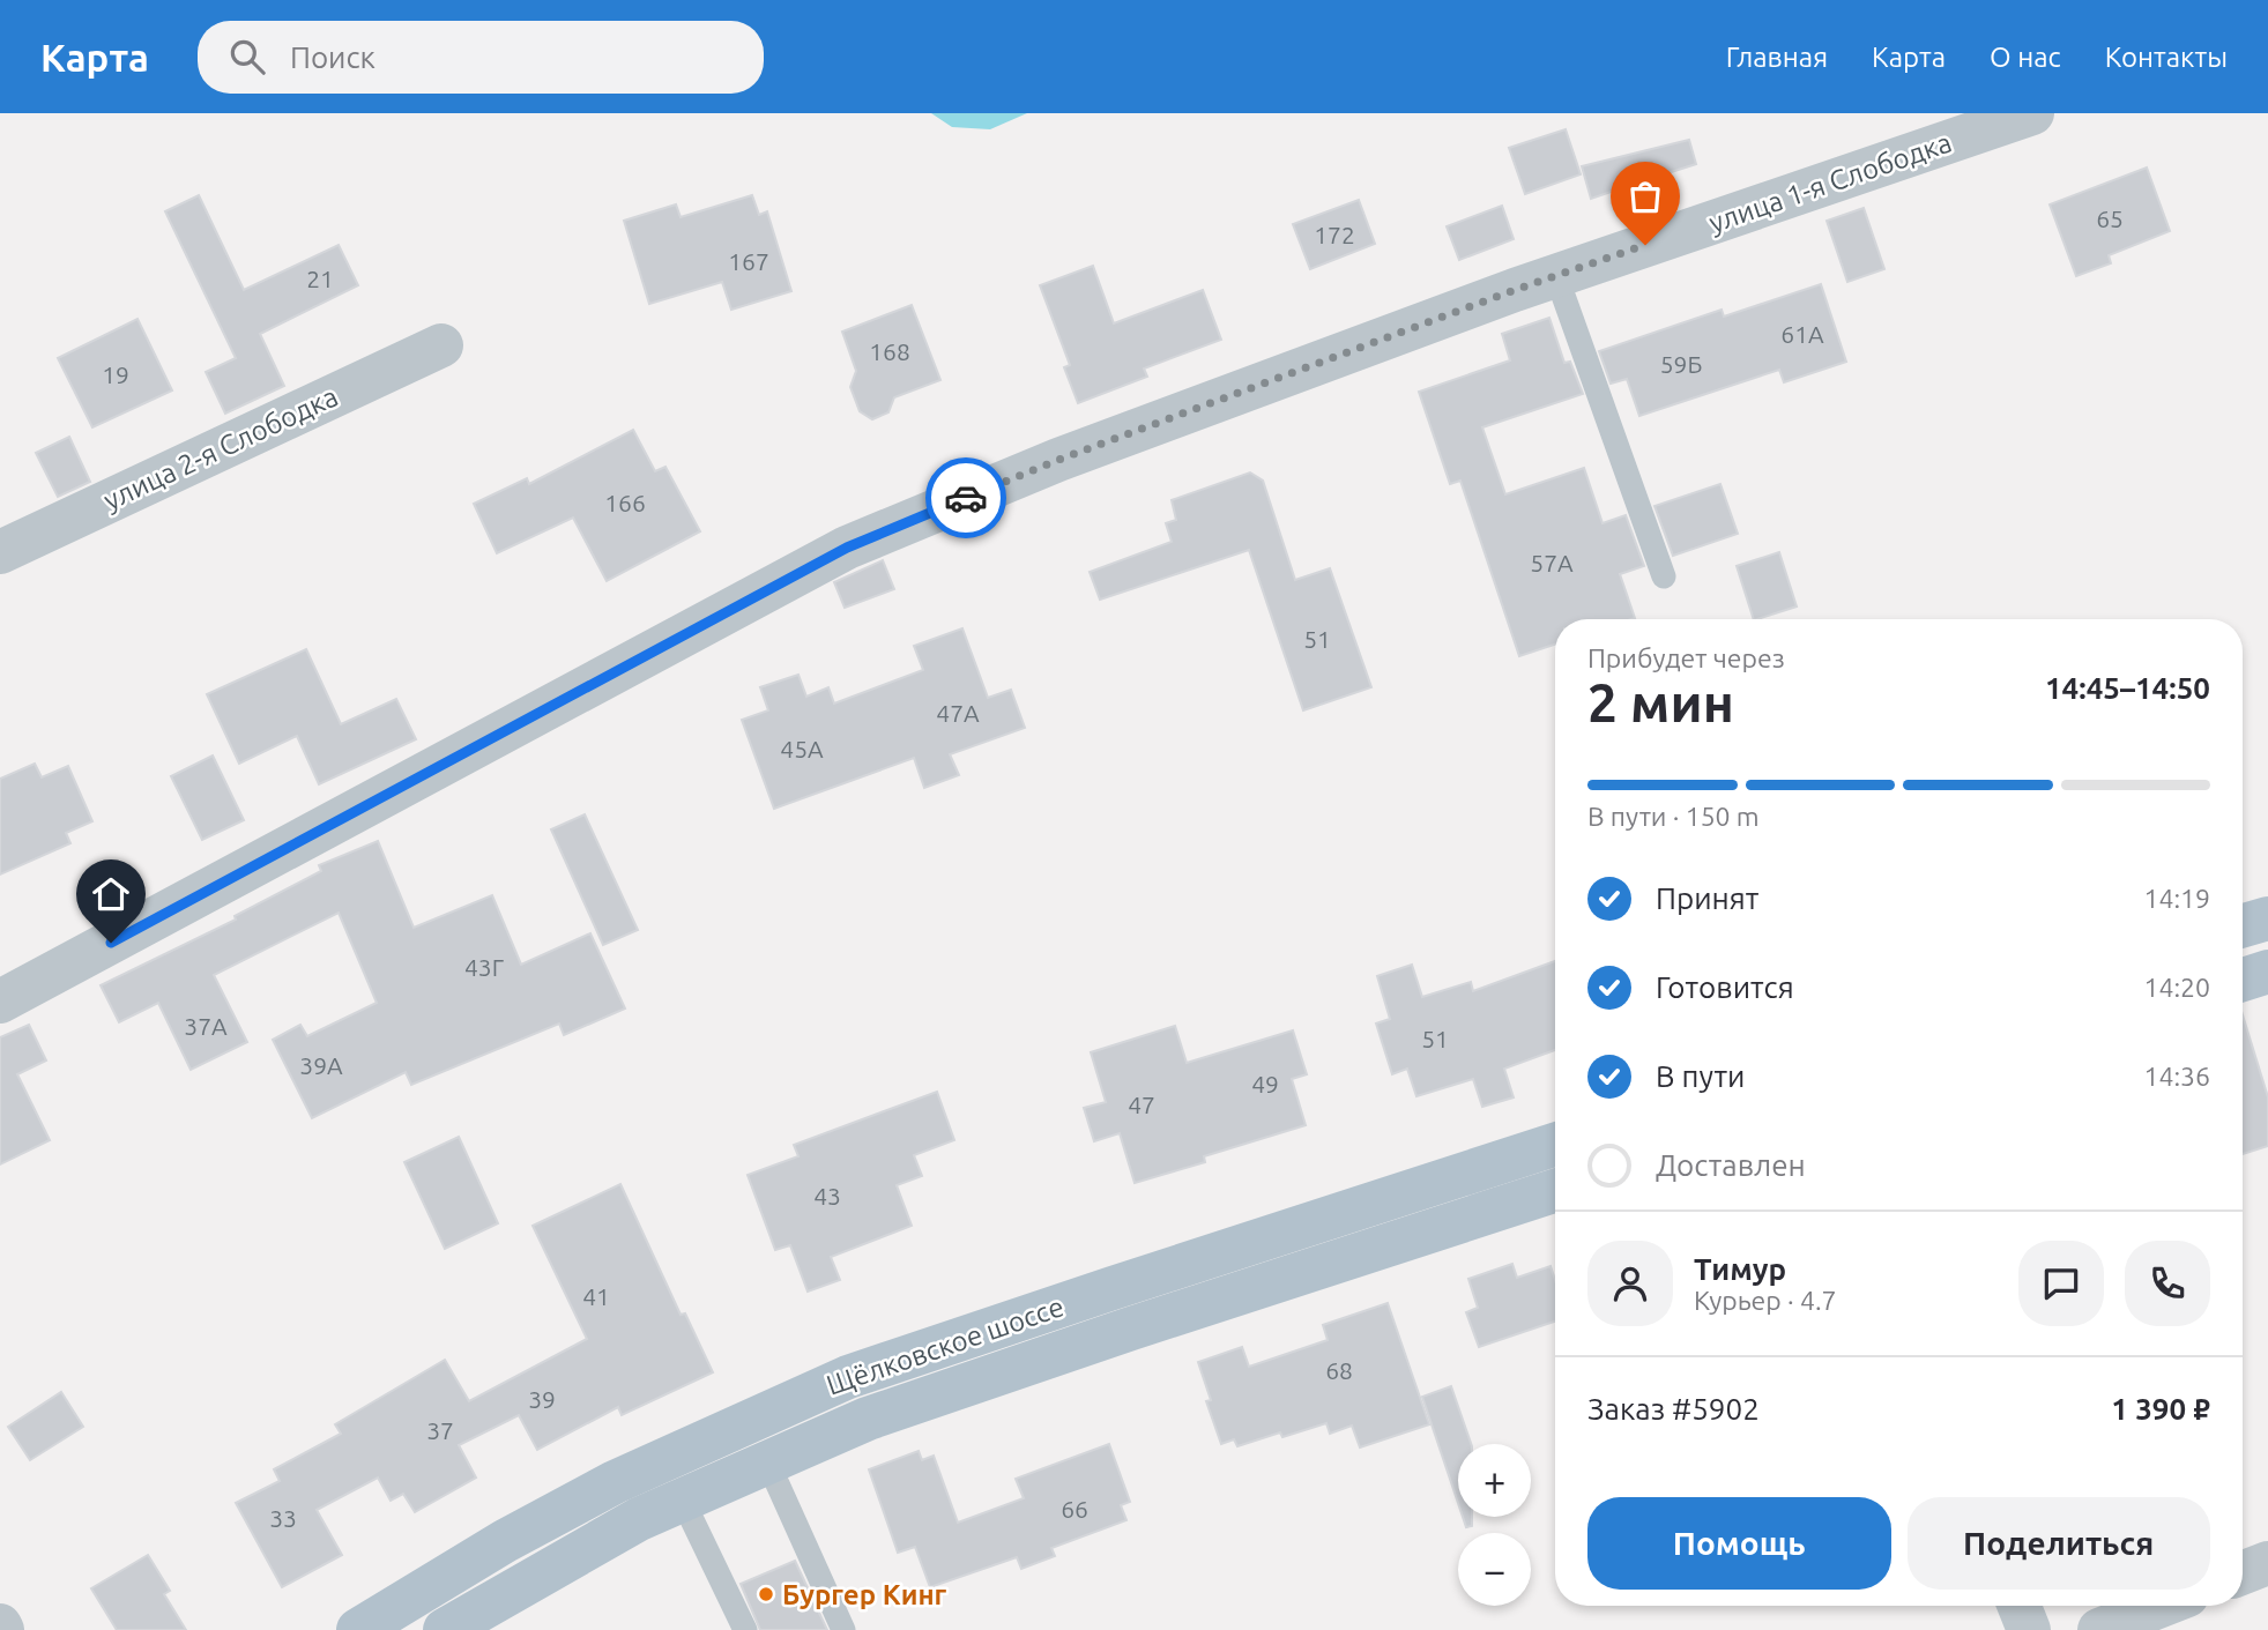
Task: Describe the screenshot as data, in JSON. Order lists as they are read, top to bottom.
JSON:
{
  "streets": {
    "main road": ["Щёлковское шоссе"],
    "street": ["улица 1-я Слободка", "улица 2-я Слободка"]
  },
  "places": ["Бургер Кинг"],
  "house_numbers": [
    "65",
    "172",
    "167",
    "21",
    "61А",
    "168",
    "59Б",
    "19",
    "166",
    "57А",
    "51",
    "47А",
    "45А",
    "43Г",
    "37А",
    "51",
    "39А",
    "49",
    "47",
    "43",
    "41",
    "68",
    "39",
    "37",
    "66",
    "33"
  ],
  "page": {
    "header": "Карта",
    "search": "Поиск",
    "nav": [
      "Главная",
      "Карта",
      "О нас",
      "Контакты"
    ],
    "heading": ["2 мин", "Прибудет через", "14:45–14:50"],
    "panel": [
      "Тимур",
      "Курьер · 4.7",
      "Заказ #5902",
      "1 390 ₽"
    ],
    "bar": "В пути · 150 m",
    "list": [
      ["Принят", "14:19"],
      ["Готовится", "14:20"],
      ["В пути", "14:36"],
      "Доставлен"
    ],
    "map_buttons": ["+", "−"],
    "buttons": ["Помощь", "Поделиться"]
  }
}
